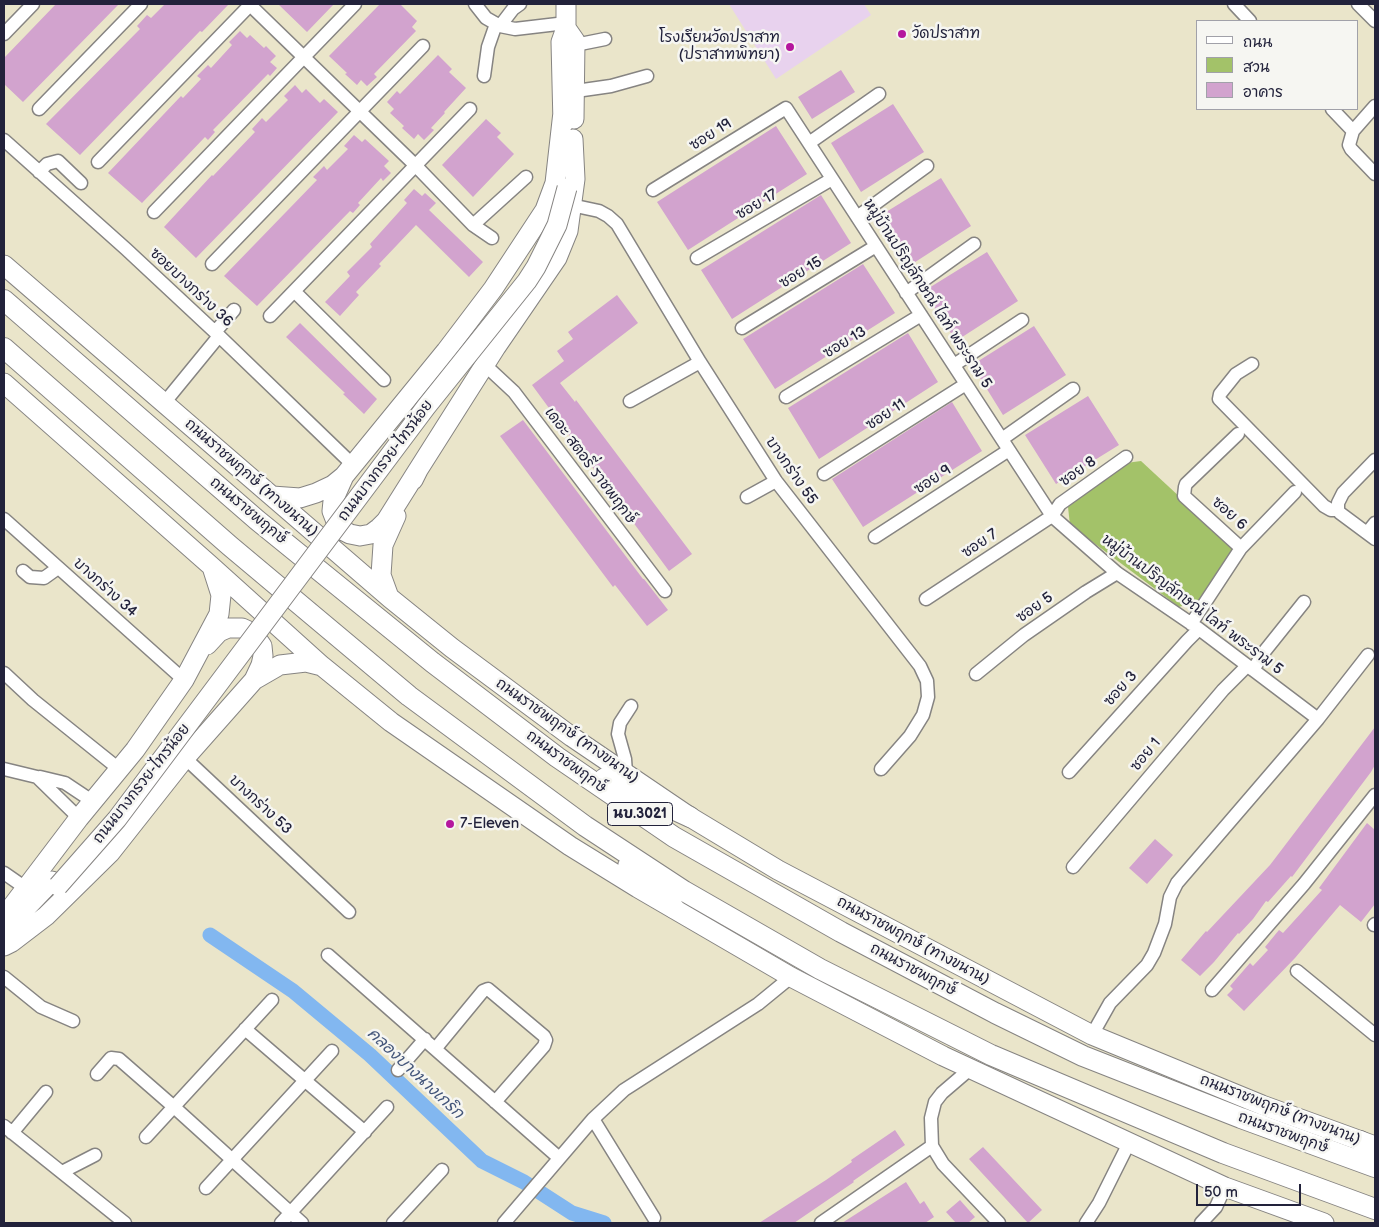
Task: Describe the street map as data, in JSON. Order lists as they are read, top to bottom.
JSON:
{
  "streets": {
    "main road": [
      "ถนนบางกรวย-ไทรน้อย",
      "ถนนราชพฤกษ์ (ทางขนาน)",
      "ถนนราชพฤกษ์",
      "นบ.3021"
    ],
    "street": [
      "ซอย 19",
      "ซอย 17",
      "ซอย 15",
      "ซอยบางกร่าง 36",
      "หมู่บ้านปริญลักษณ์ ไลท์ พระราม 5",
      "ซอย 13",
      "ซอย 11",
      "เดอะ สตอรี่ ราชพฤกษ์",
      "บางกร่าง 55",
      "ซอย 8",
      "ซอย 9",
      "ซอย 6",
      "ซอย 7",
      "บางกร่าง 34",
      "ซอย 5",
      "ซอย 3",
      "ซอย 1",
      "บางกร่าง 53"
    ]
  },
  "crossings": [
    ["ซอย 19", "หมู่บ้านปริญลักษณ์ ไลท์ พระราม 5"],
    ["ซอย 17", "หมู่บ้านปริญลักษณ์ ไลท์ พระราม 5"],
    ["ซอย 15", "หมู่บ้านปริญลักษณ์ ไลท์ พระราม 5"],
    ["หมู่บ้านปริญลักษณ์ ไลท์ พระราม 5", "ซอย 13"],
    ["หมู่บ้านปริญลักษณ์ ไลท์ พระราม 5", "ซอย 11"],
    ["หมู่บ้านปริญลักษณ์ ไลท์ พระราม 5", "ซอย 8"],
    ["หมู่บ้านปริญลักษณ์ ไลท์ พระราม 5", "ซอย 9"],
    ["หมู่บ้านปริญลักษณ์ ไลท์ พระราม 5", "ซอย 6"],
    ["หมู่บ้านปริญลักษณ์ ไลท์ พระราม 5", "ซอย 7"],
    ["หมู่บ้านปริญลักษณ์ ไลท์ พระราม 5", "ซอย 5"],
    ["หมู่บ้านปริญลักษณ์ ไลท์ พระราม 5", "ซอย 3"],
    ["หมู่บ้านปริญลักษณ์ ไลท์ พระราม 5", "ซอย 1"],
    ["ถนนบางกรวย-ไทรน้อย", "บางกร่าง 55"],
    ["ซอย 8", "ซอย 7"],
    ["ซอย 6", "ซอย 3"]
  ],
  "water": ["คลองบางนางเกริก"],
  "places": ["วัดปราสาท", "โรงเรียนวัดปราสาท (ปราสาทพิทยา)", "7-Eleven"],
  "legend": ["ถนน", "สวน", "อาคาร"],
  "scale_bar": "50 m"
}
